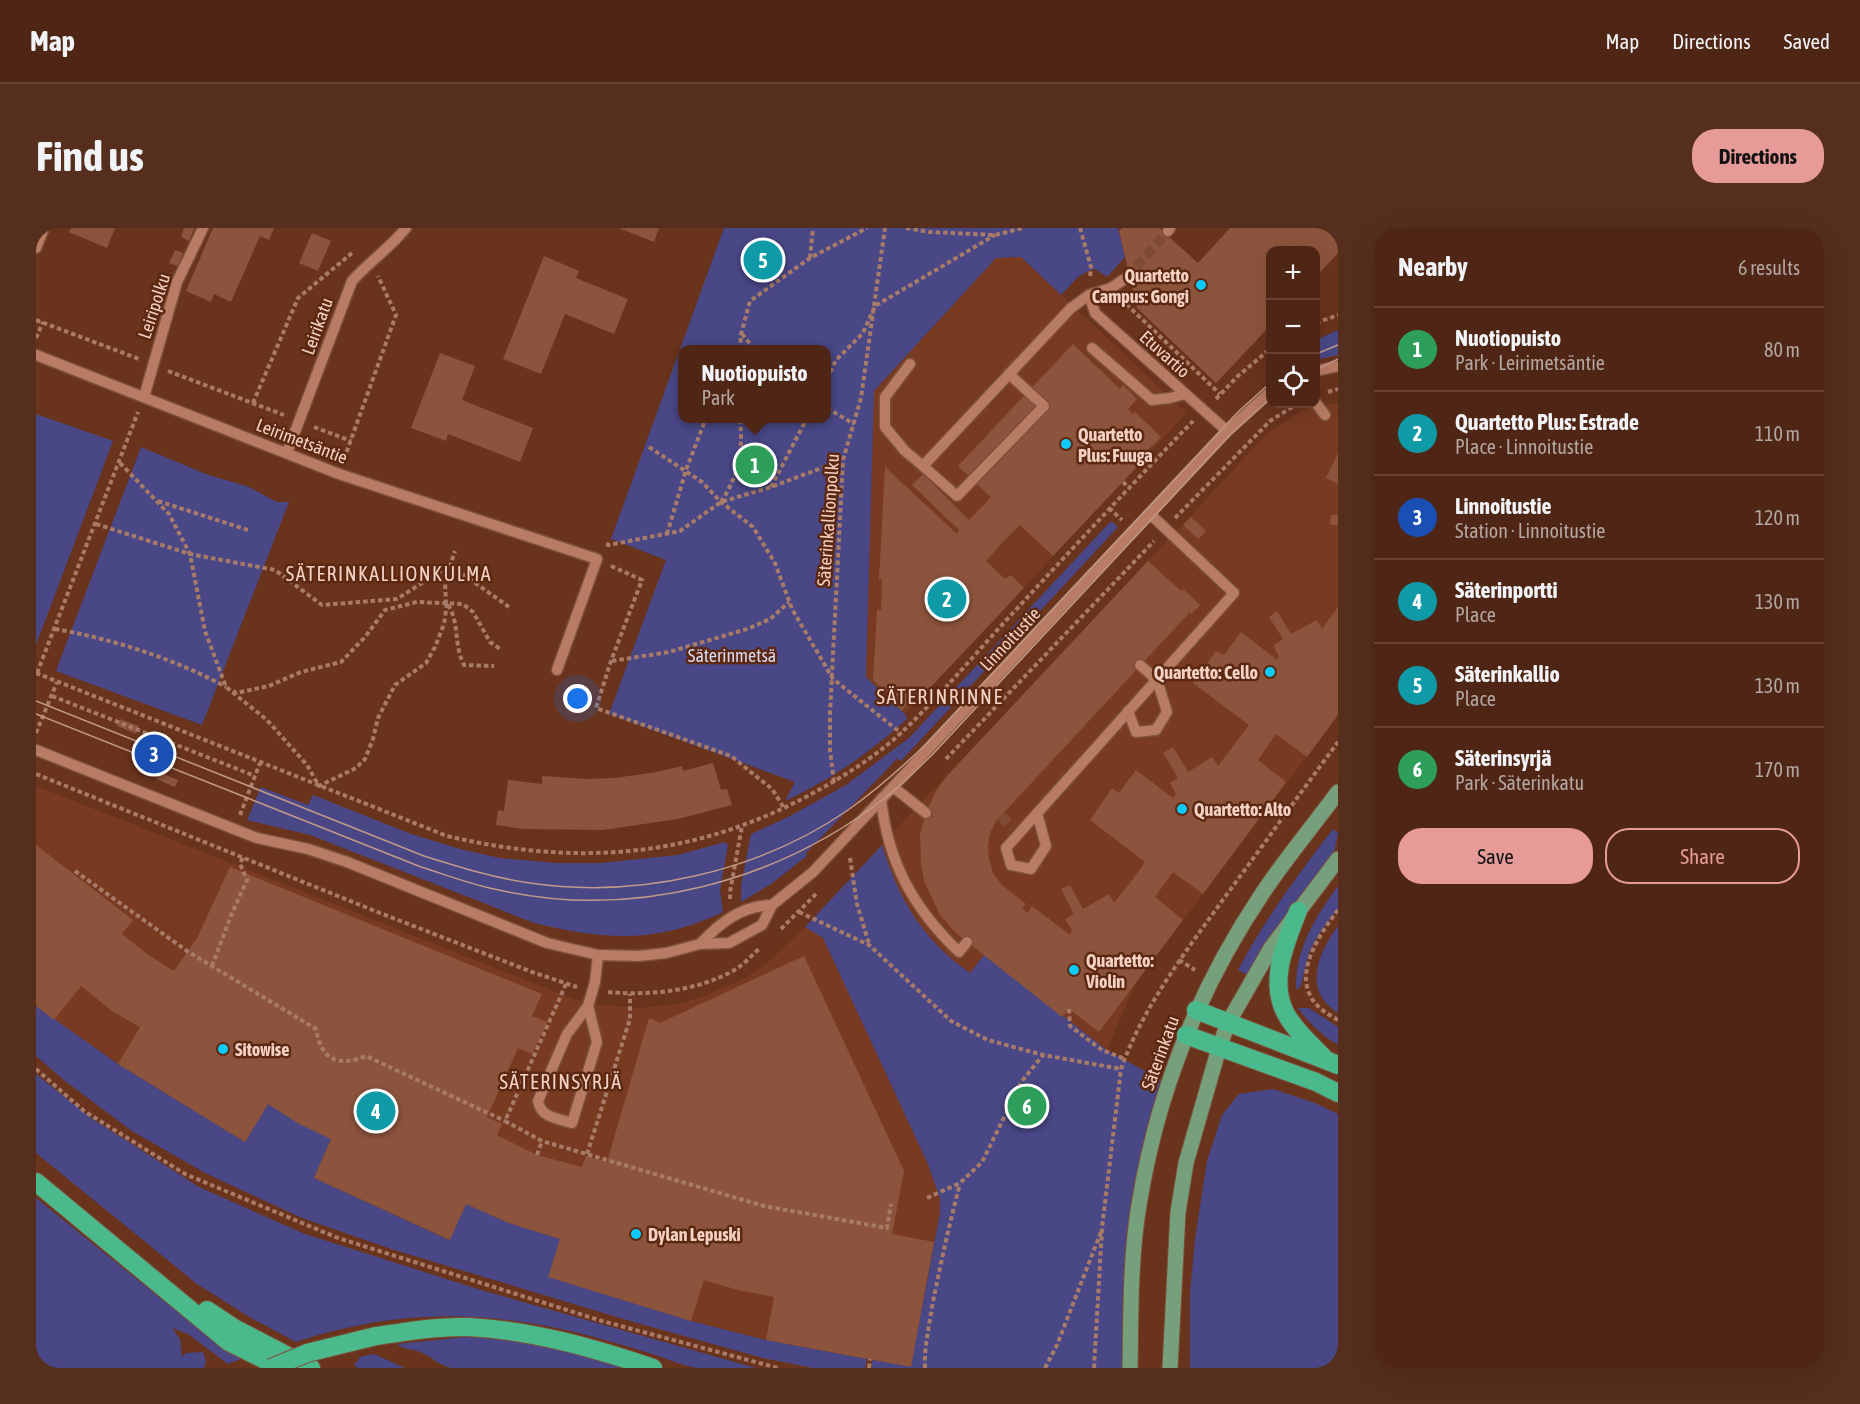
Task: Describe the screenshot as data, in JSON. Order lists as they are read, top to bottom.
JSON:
{
  "streets": {
    "main road": ["Säterinkatu"],
    "street": [
      "Leiripolku",
      "Leirikatu",
      "Etuvartio",
      "Leirimetsäntie",
      "Linnoitustie"
    ],
    "path": ["Säterinkallionpolku"]
  },
  "crossings": [
    ["Leiripolku", "Leirimetsäntie"],
    ["Leirikatu", "Leirimetsäntie"],
    ["Etuvartio", "Linnoitustie"]
  ],
  "districts": ["SÄTERINKALLIONKULMA", "SÄTERINRINNE", "SÄTERINSYRJÄ"],
  "parks": ["Säterinmetsä"],
  "places": [
    "Quartetto Campus: Gongi",
    "Quartetto Plus: Fuuga",
    "Quartetto: Cello",
    "Quartetto: Alto",
    "Quartetto: Violin",
    "Sitowise",
    "Dylan Lepuski"
  ],
  "page": {
    "header": "Map",
    "nav": ["Map", "Directions", "Saved"],
    "buttons": [
      "Directions",
      ["Save", "Share"]
    ],
    "title": "Find us",
    "heading": ["Nearby", "6 results"],
    "pins": [
      "5",
      "1",
      "2",
      "3",
      "6",
      "4"
    ],
    "map_buttons": ["+", "−"],
    "list": [
      {
        "mark": "1",
        "name": "Nuotiopuisto",
        "note": "Park · Leirimetsäntie",
        "value": "80 m"
      },
      {
        "mark": "2",
        "name": "Quartetto Plus: Estrade",
        "note": "Place · Linnoitustie",
        "value": "110 m"
      },
      {
        "mark": "3",
        "name": "Linnoitustie",
        "note": "Station · Linnoitustie",
        "value": "120 m"
      },
      {
        "mark": "4",
        "name": "Säterinportti",
        "note": "Place",
        "value": "130 m"
      },
      {
        "mark": "5",
        "name": "Säterinkallio",
        "note": "Place",
        "value": "130 m"
      },
      {
        "mark": "6",
        "name": "Säterinsyrjä",
        "note": "Park · Säterinkatu",
        "value": "170 m"
      }
    ],
    "popup": ["Nuotiopuisto", "Park"]
  }
}
